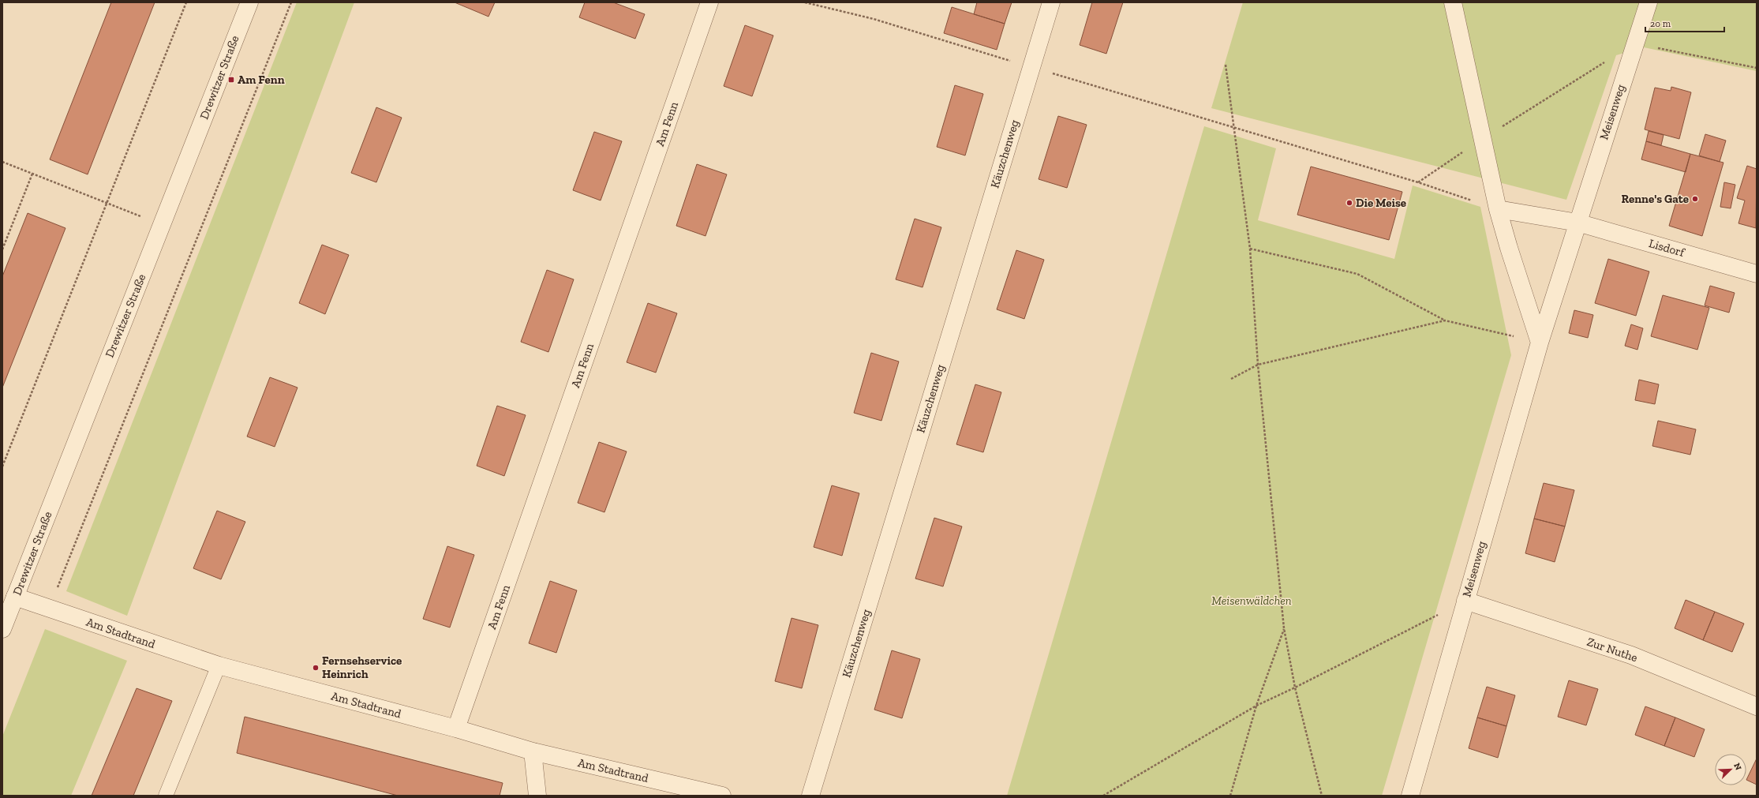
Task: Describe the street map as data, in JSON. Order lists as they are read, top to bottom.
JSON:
{
  "streets": {
    "street": [
      "Drewitzer Straße",
      "Meisenweg",
      "Am Fenn",
      "Käuzchenweg",
      "Lisdorf",
      "Am Stadtrand",
      "Zur Nuthe"
    ]
  },
  "crossings": [
    ["Drewitzer Straße", "Am Stadtrand"],
    ["Meisenweg", "Lisdorf"],
    ["Meisenweg", "Zur Nuthe"],
    ["Am Fenn", "Am Stadtrand"]
  ],
  "parks": ["Meisenwäldchen"],
  "places": {
    "transit": ["Am Fenn"],
    "other": ["Renne's Gate", "Die Meise", "Fernsehservice Heinrich"]
  },
  "scale_bar": "20 m",
  "north": "top right"
}
